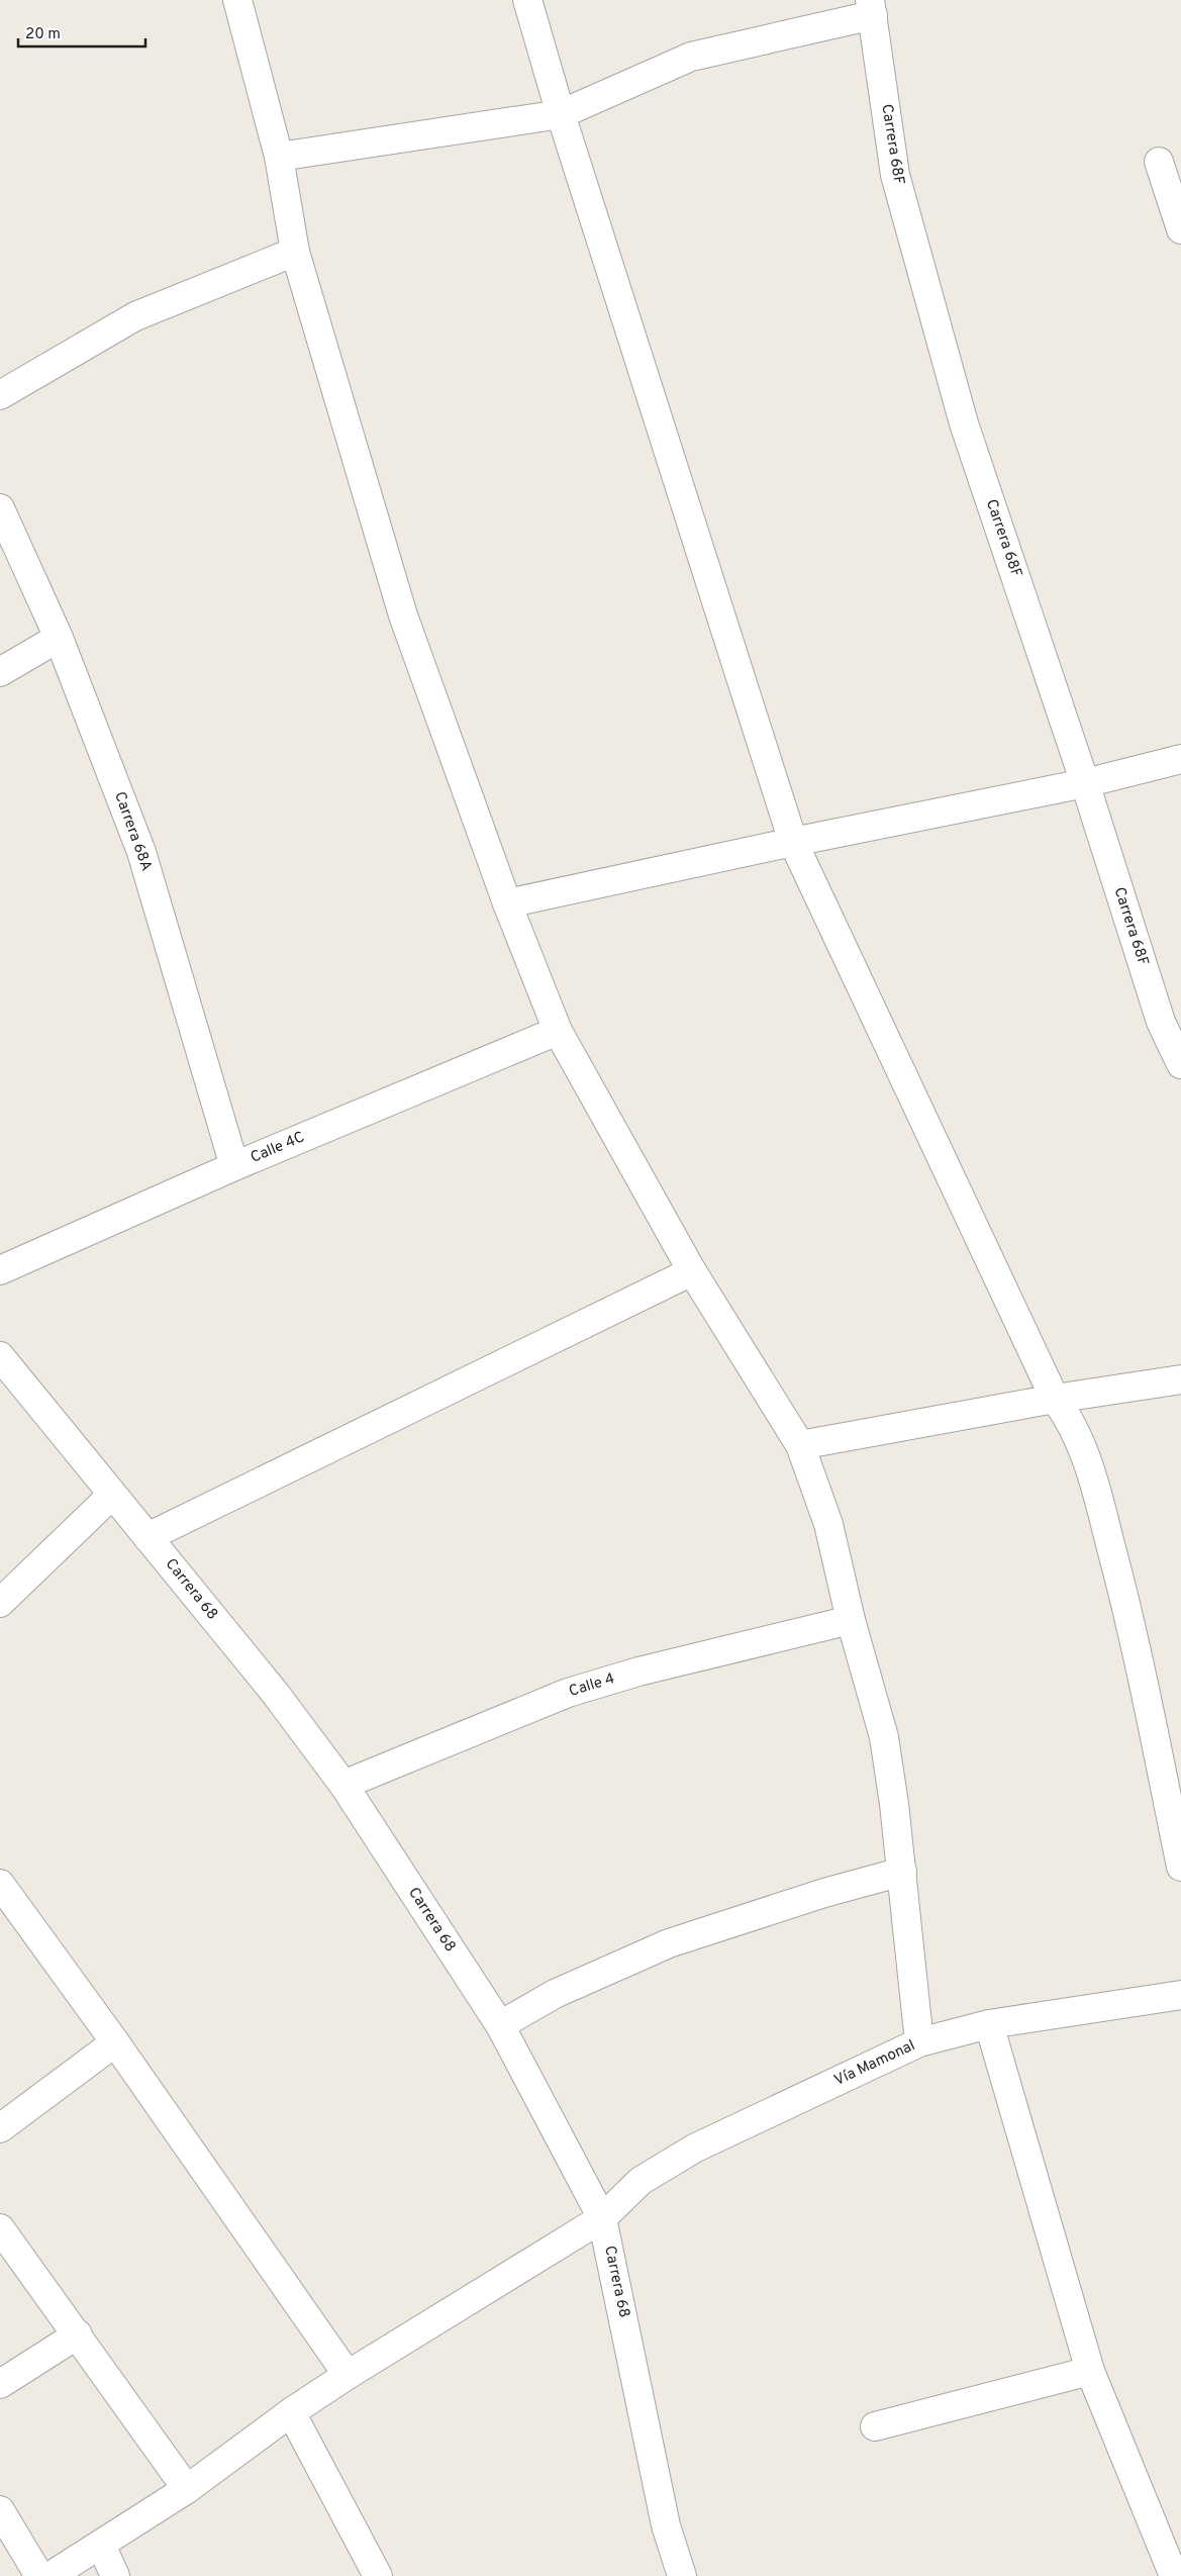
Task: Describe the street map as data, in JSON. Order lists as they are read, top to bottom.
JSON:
{
  "streets": {
    "street": [
      "Carrera 68F",
      "Carrera 68A",
      "Calle 4C",
      "Carrera 68",
      "Calle 4",
      "Vía Mamonal"
    ]
  },
  "crossings": [
    ["Carrera 68A", "Calle 4C"],
    ["Carrera 68", "Calle 4"],
    ["Carrera 68", "Vía Mamonal"]
  ],
  "scale_bar": "20 m"
}
